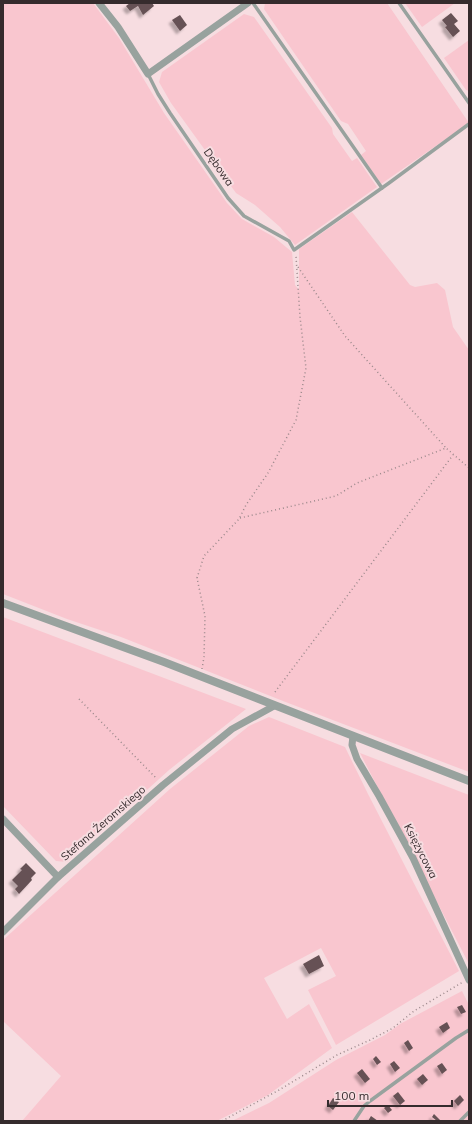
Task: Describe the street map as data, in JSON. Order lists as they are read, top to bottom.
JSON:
{
  "streets": {
    "street": ["Dębowa", "Stefana Żeromskiego", "Księżycowa"]
  },
  "scale_bar": "100 m"
}
